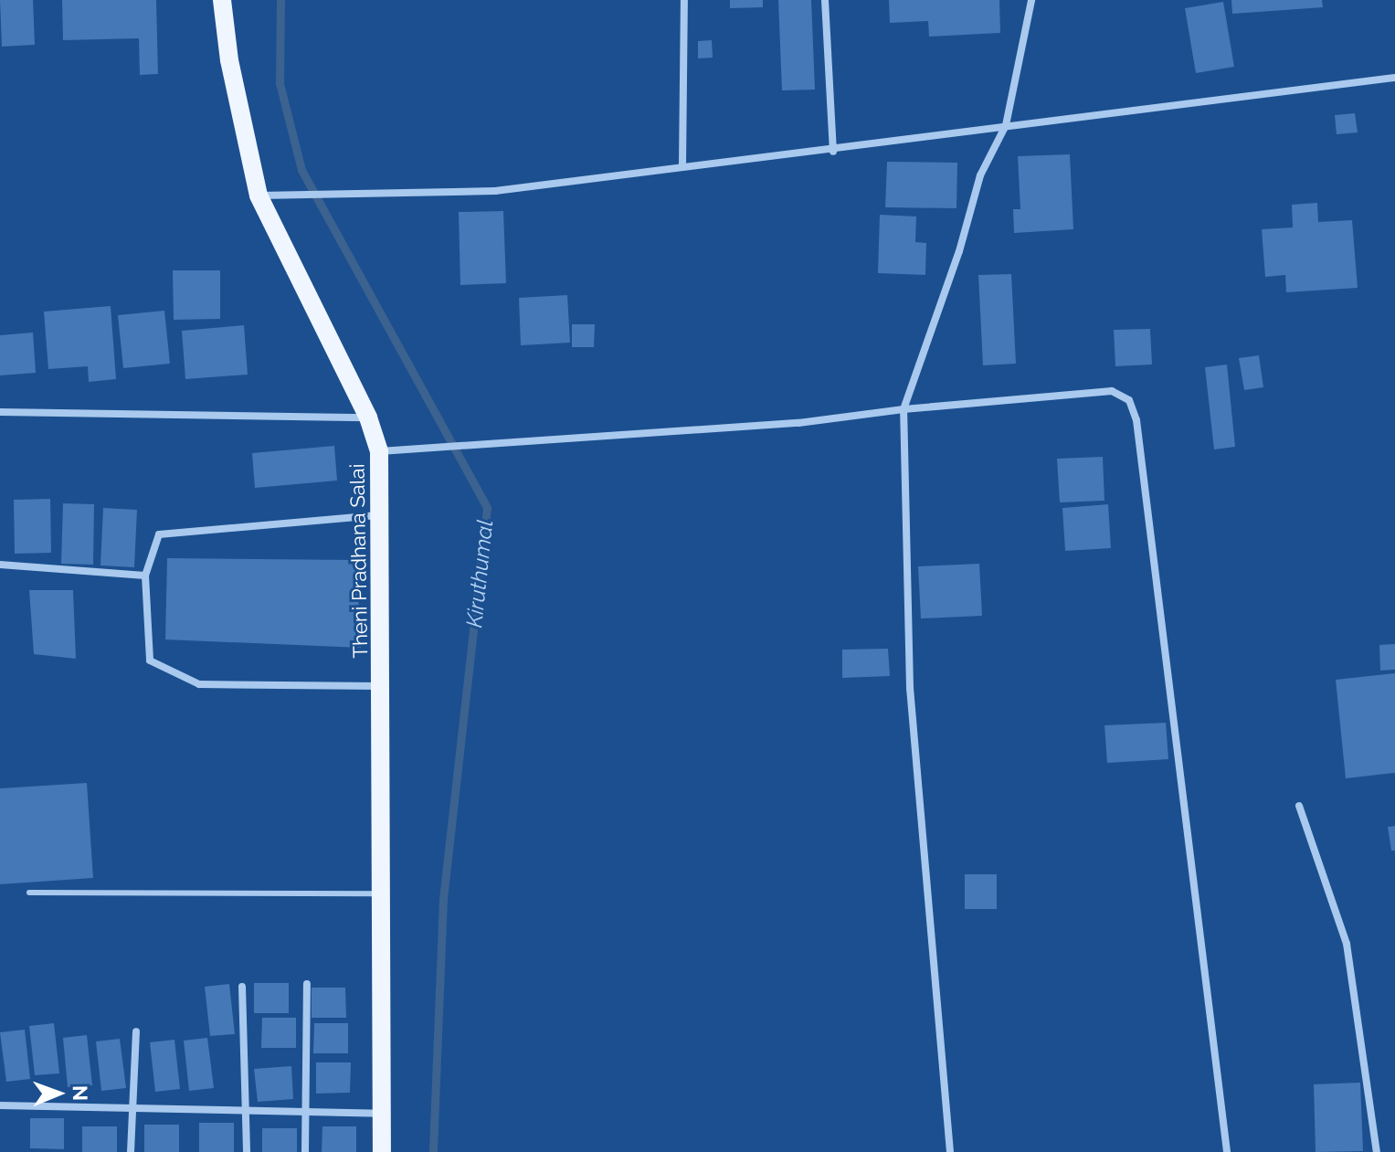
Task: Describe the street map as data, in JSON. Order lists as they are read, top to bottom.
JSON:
{
  "streets": {
    "main road": ["Theni Pradhana Salai"]
  },
  "water": ["Kiruthumal"],
  "north": "right"
}
